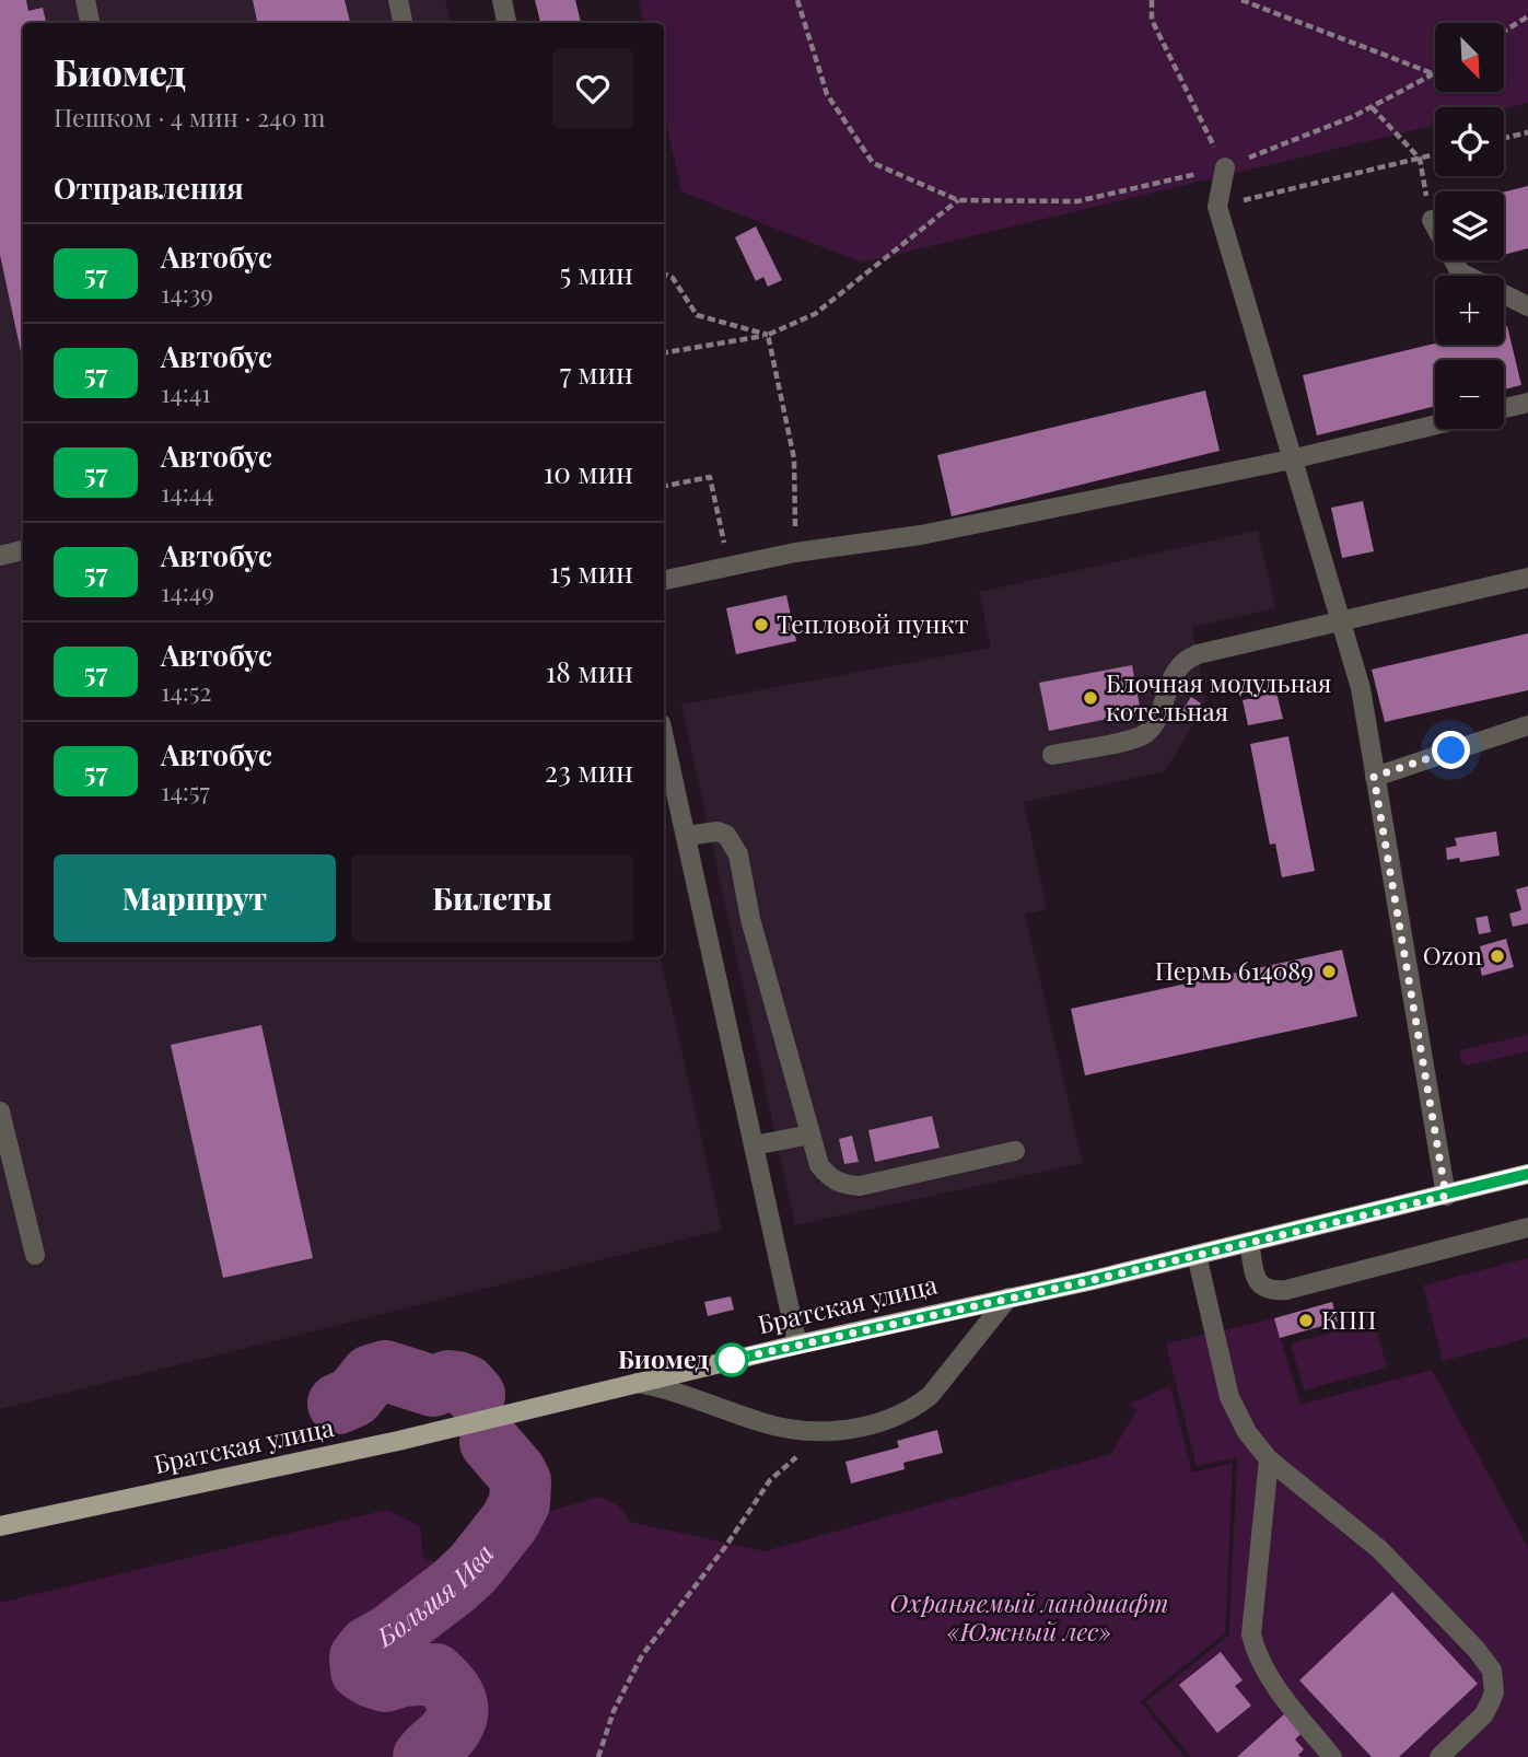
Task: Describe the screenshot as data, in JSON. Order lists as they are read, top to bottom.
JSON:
{
  "streets": {
    "main road": ["Братская улица"]
  },
  "water": ["Большя Ива"],
  "parks": ["Охраняемый ландшафт «Южный лес»"],
  "places": [
    "Тепловой пункт",
    "Блочная модульная котельная",
    "Ozon",
    "Пермь 614089",
    "КПП",
    "Биомед"
  ],
  "lines": ["bus line 57"],
  "north": "bottom right",
  "page": {
    "map_buttons": ["+", "−"],
    "heading": [
      ["Биомед", "Пешком · 4 мин · 240 m"],
      "Отправления"
    ],
    "list": [
      {
        "mark": "57",
        "name": "Автобус",
        "note": "14:39",
        "value": "5 мин"
      },
      {
        "mark": "57",
        "name": "Автобус",
        "note": "14:41",
        "value": "7 мин"
      },
      {
        "mark": "57",
        "name": "Автобус",
        "note": "14:44",
        "value": "10 мин"
      },
      {
        "mark": "57",
        "name": "Автобус",
        "note": "14:49",
        "value": "15 мин"
      },
      {
        "mark": "57",
        "name": "Автобус",
        "note": "14:52",
        "value": "18 мин"
      },
      {
        "mark": "57",
        "name": "Автобус",
        "note": "14:57",
        "value": "23 мин"
      }
    ],
    "buttons": ["Маршрут", "Билеты"]
  }
}
